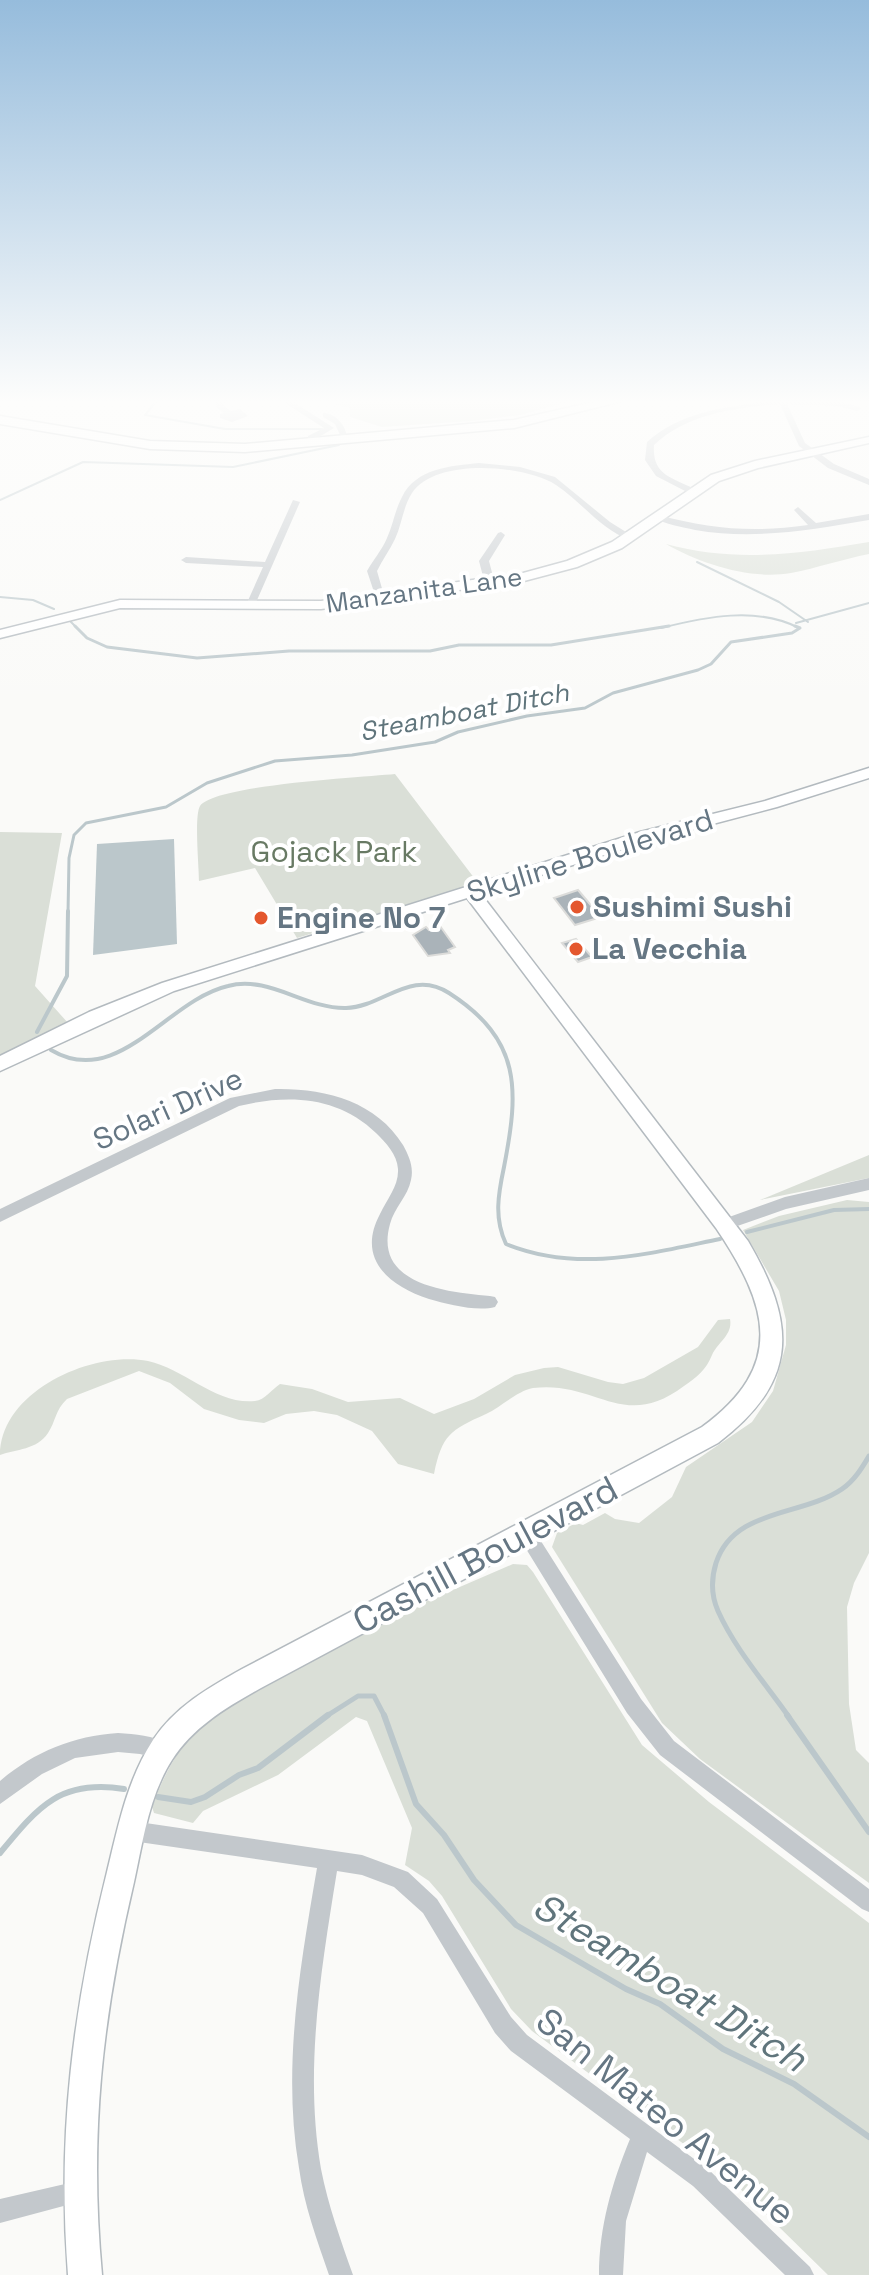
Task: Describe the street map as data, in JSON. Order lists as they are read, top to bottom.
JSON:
{
  "streets": {
    "street": [
      "Manzanita Lane",
      "Skyline Boulevard",
      "Solari Drive",
      "Cashill Boulevard",
      "San Mateo Avenue"
    ]
  },
  "crossings": [
    ["Skyline Boulevard", "Cashill Boulevard"],
    ["Cashill Boulevard", "San Mateo Avenue"]
  ],
  "water": ["Steamboat Ditch"],
  "parks": ["Gojack Park"],
  "places": ["Sushimi Sushi", "Engine No 7", "La Vecchia"]
}
